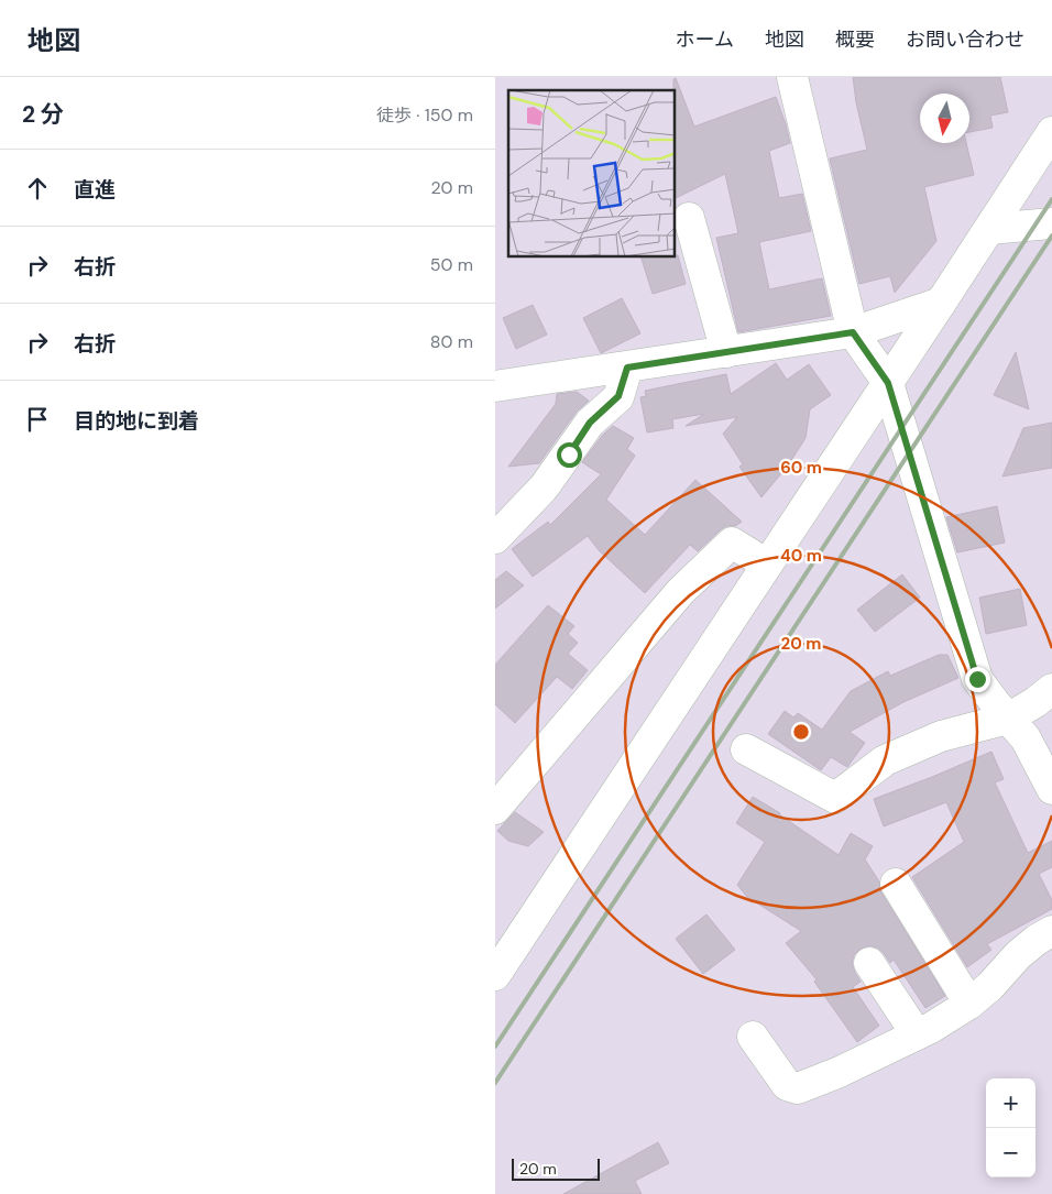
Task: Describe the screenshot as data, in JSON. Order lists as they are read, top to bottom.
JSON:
{
  "scale_bar": "20 m",
  "north": "bottom",
  "page": {
    "header": "地図",
    "nav": [
      "ホーム",
      "地図",
      "概要",
      "お問い合わせ"
    ],
    "heading": ["2 分", "徒歩 · 150 m"],
    "list": [
      ["直進", "20 m"],
      ["右折", "50 m"],
      ["右折", "80 m"],
      "目的地に到着"
    ],
    "map_buttons": ["+", "−"],
    "scale": "20 m"
  },
  "rings": ["60 m", "40 m", "20 m"]
}
